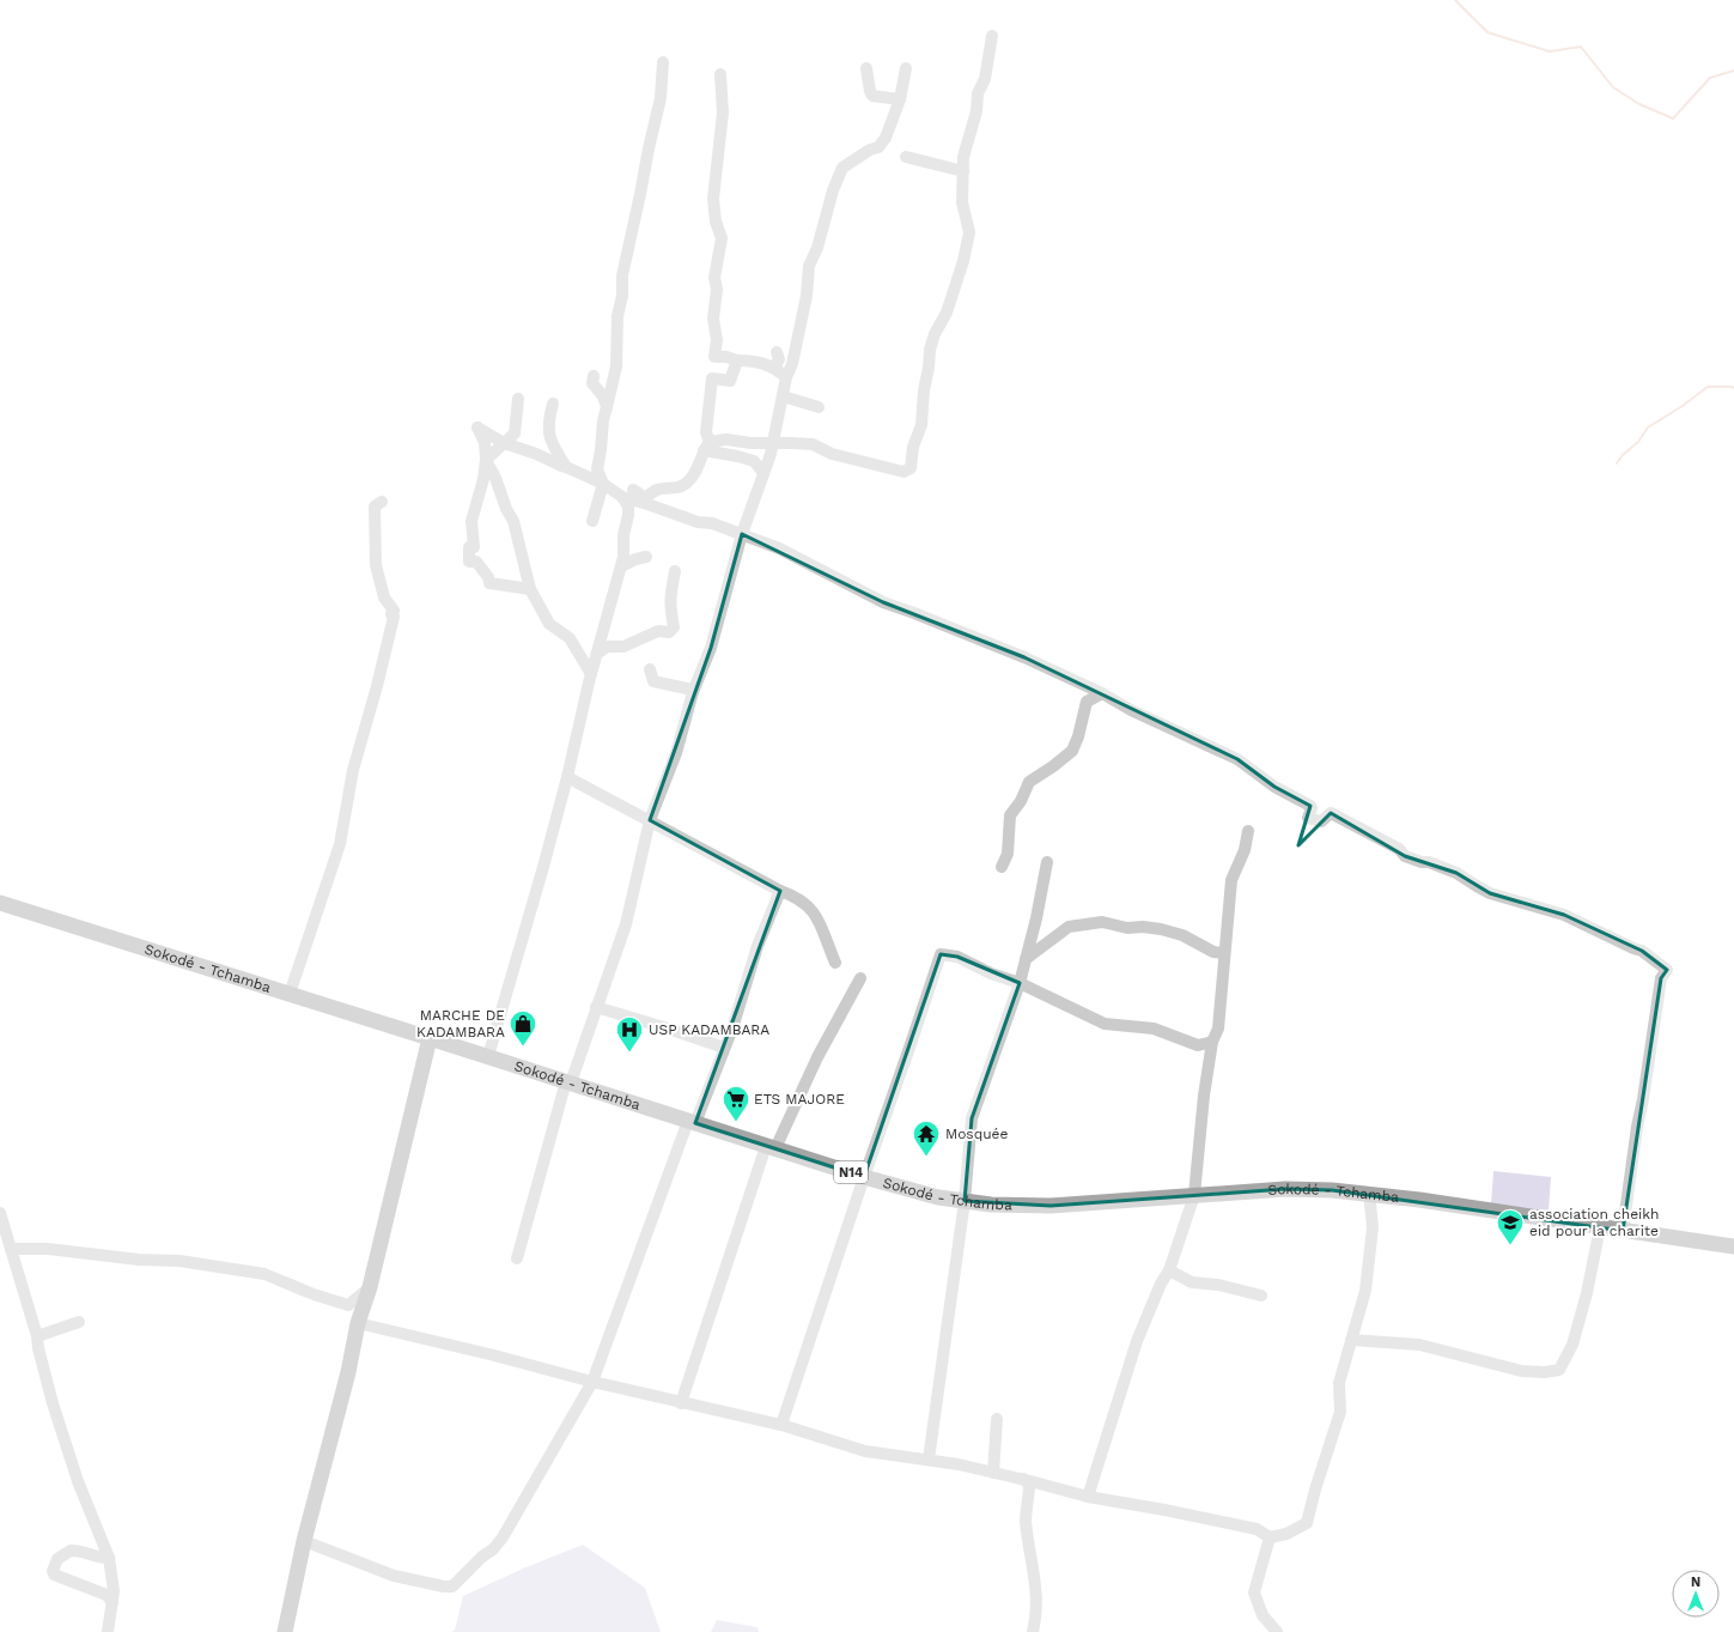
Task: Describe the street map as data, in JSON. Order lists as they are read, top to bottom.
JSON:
{
  "streets": {
    "main road": ["Sokodé - Tchamba", "N14"]
  },
  "places": {
    "shop": ["MARCHE DE KADAMBARA"],
    "hospital": ["USP KADAMBARA"],
    "supermarket": ["ETS MAJORE"],
    "temple": ["Mosquée"],
    "school or university": ["association cheikh eid pour la charite"]
  },
  "north": "top"
}
